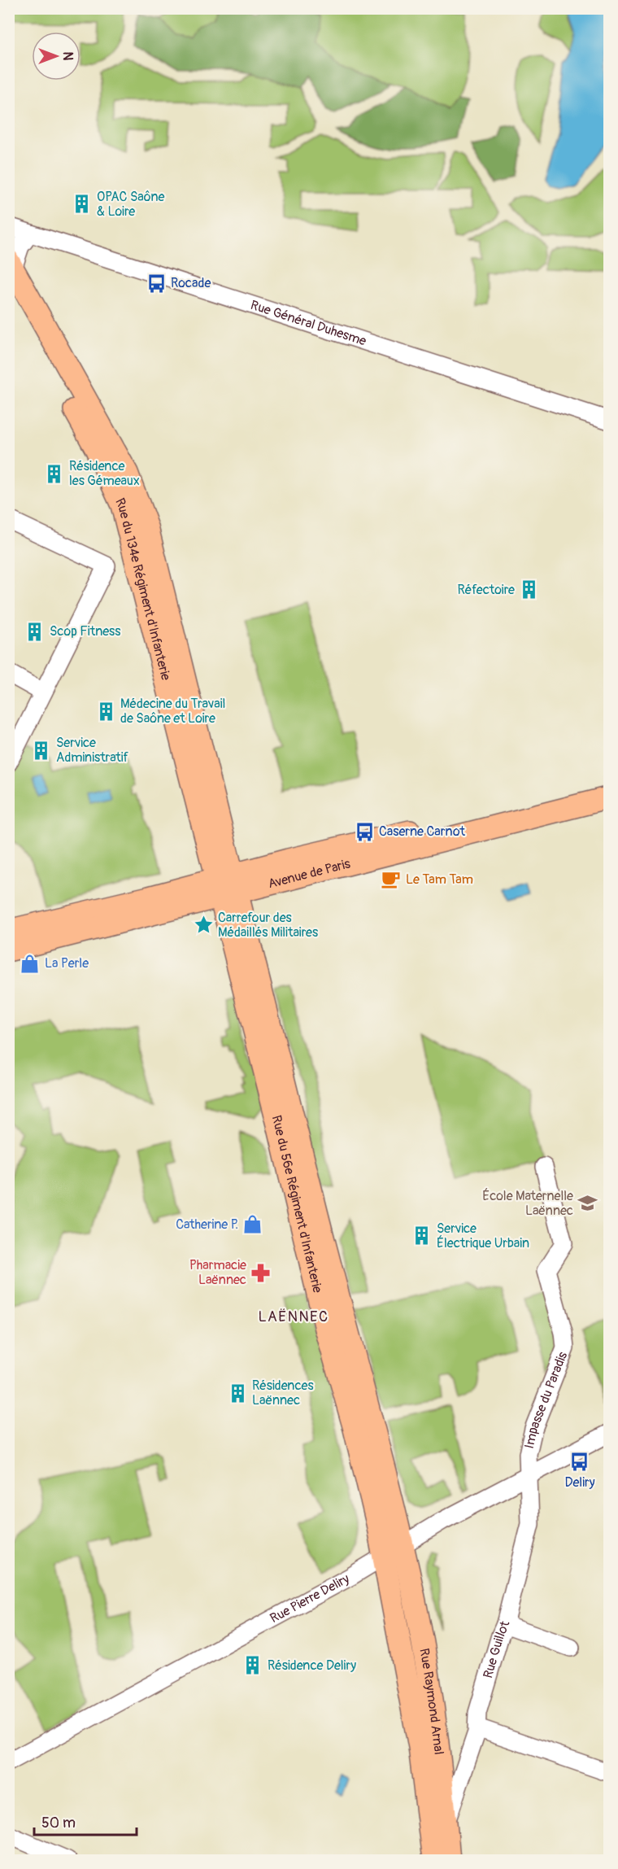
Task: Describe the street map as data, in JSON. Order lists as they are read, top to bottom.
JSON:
{
  "streets": {
    "main road": [
      "Rue du 134e Régiment d'Infanterie",
      "Avenue de Paris",
      "Rue du 56e Régiment d'Infanterie",
      "Rue Raymond Arnal"
    ],
    "street": [
      "Rue Général Duhesme",
      "Impasse du Paradis",
      "Rue Pierre Deliry",
      "Rue Guillot"
    ]
  },
  "crossings": [
    ["Rue du 134e Régiment d'Infanterie", "Avenue de Paris"],
    ["Rue du 134e Régiment d'Infanterie", "Rue du 56e Régiment d'Infanterie"],
    ["Avenue de Paris", "Rue du 56e Régiment d'Infanterie"],
    ["Rue du 56e Régiment d'Infanterie", "Rue Pierre Deliry"],
    ["Rue du 56e Régiment d'Infanterie", "Rue Raymond Arnal"],
    ["Impasse du Paradis", "Rue Pierre Deliry"],
    ["Impasse du Paradis", "Rue Guillot"],
    ["Rue Pierre Deliry", "Rue Guillot"],
    ["Rue Pierre Deliry", "Rue Raymond Arnal"],
    ["Rue Guillot", "Rue Raymond Arnal"]
  ],
  "districts": ["LAËNNEC"],
  "places": {
    "building": [
      "OPAC Saône & Loire",
      "Résidence les Gémeaux",
      "Réfectoire",
      "Scop Fitness",
      "Médecine du Travail de Saône et Loire",
      "Service Administratif",
      "Service Électrique Urbain",
      "Résidences Laënnec",
      "Résidence Deliry"
    ],
    "bus stop": ["Rocade", "Caserne Carnot", "Deliry"],
    "cafe": ["Le Tam Tam"],
    "place": ["Carrefour des Médaillés Militaires"],
    "shop": ["La Perle", "Catherine P."],
    "school or university": ["École Maternelle Laënnec"],
    "pharmacy": ["Pharmacie Laënnec"]
  },
  "scale_bar": "50 m",
  "north": "right"
}
